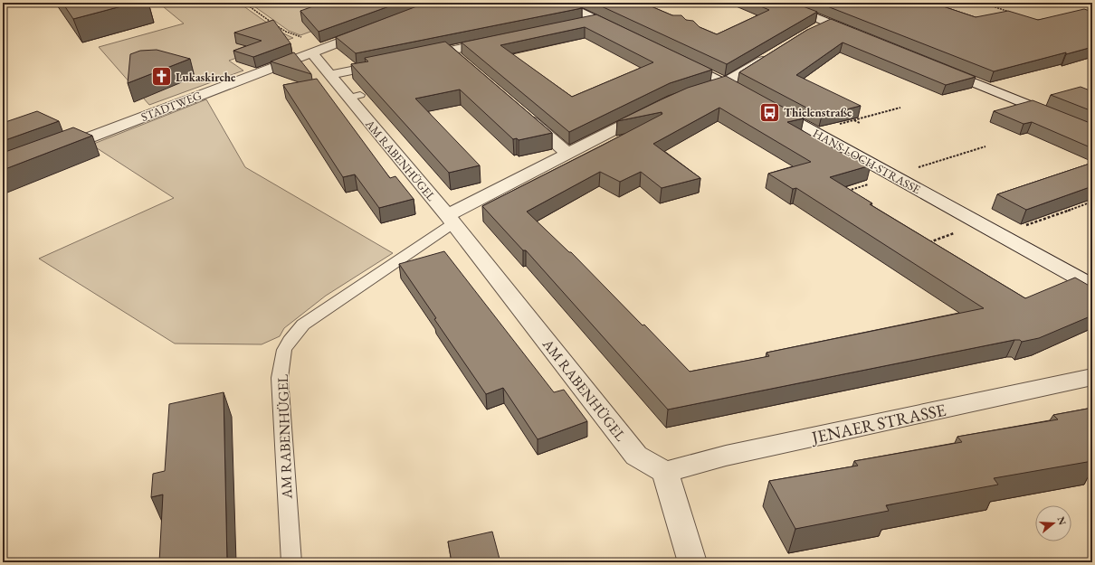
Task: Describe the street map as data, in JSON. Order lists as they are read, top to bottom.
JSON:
{
  "streets": {
    "street": [
      "STADTWEG",
      "AM RABENHÜGEL",
      "HANS-LOCH-STRASSE",
      "JENAER STRASSE"
    ]
  },
  "crossings": [
    ["STADTWEG", "AM RABENHÜGEL"],
    ["AM RABENHÜGEL", "JENAER STRASSE"]
  ],
  "places": {
    "church": ["Lukaskirche"],
    "bus stop": ["Thielenstraße"]
  },
  "north": "right"
}
